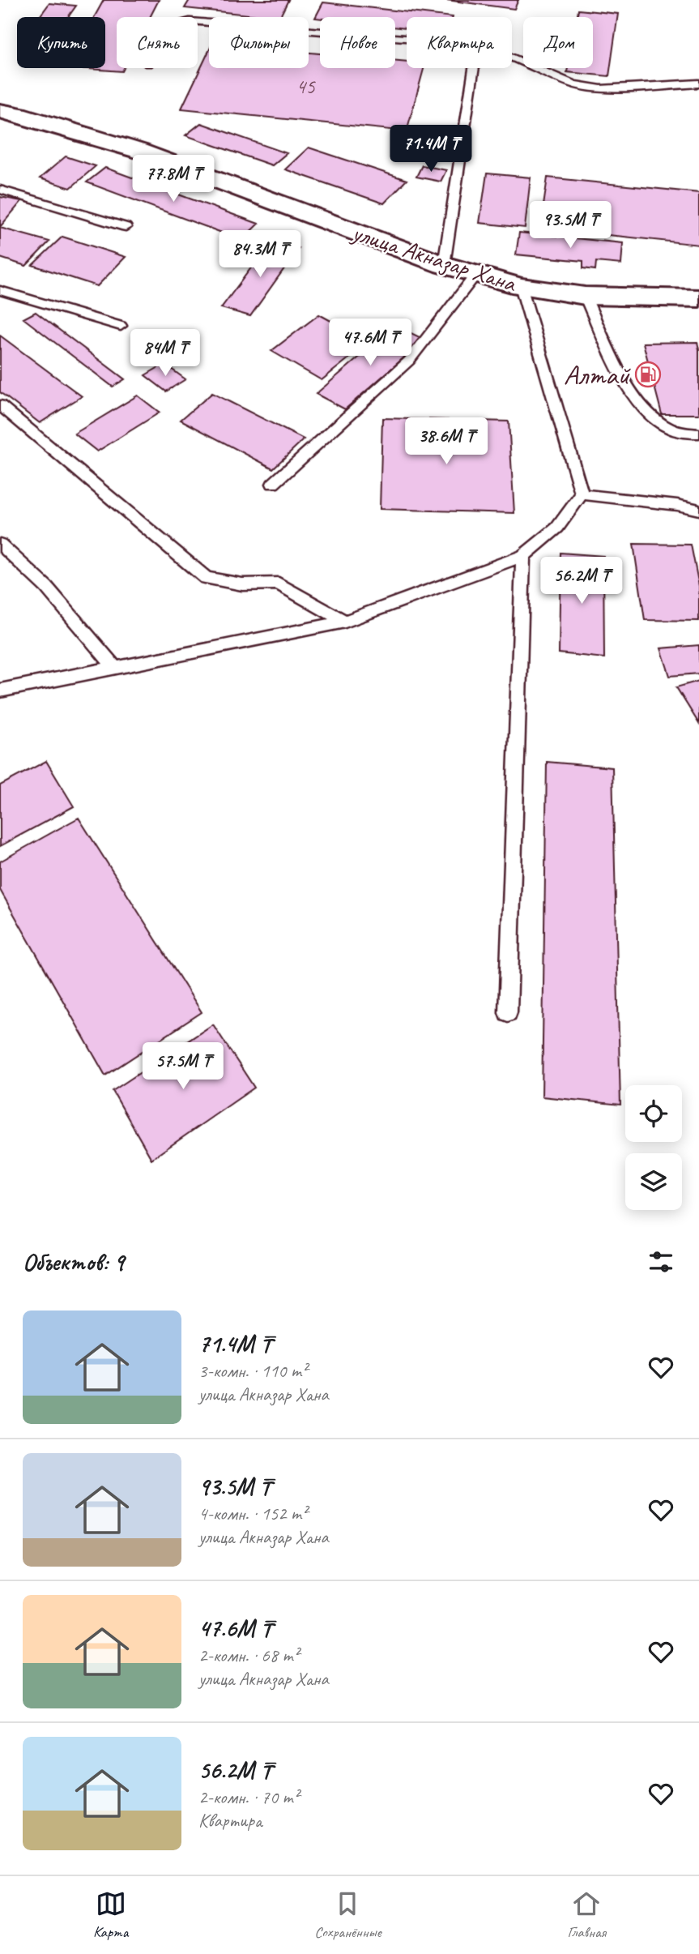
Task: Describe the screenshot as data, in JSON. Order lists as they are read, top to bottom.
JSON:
{
  "streets": {
    "main road": ["улица Акназар Хана"]
  },
  "places": {
    "fuel station": ["Алтай"]
  },
  "house_numbers": ["45"],
  "page": {
    "chip": [
      "Купить",
      "Снять",
      "Фильтры",
      "Новое",
      "Квартира",
      "Дом"
    ],
    "price": [
      "71.4M ₸",
      "77.8M ₸",
      "93.5M ₸",
      "84.3M ₸",
      "47.6M ₸",
      "84M ₸",
      "38.6M ₸",
      "56.2M ₸",
      "57.5M ₸"
    ],
    "heading": "Объектов: 9",
    "list": [
      {
        "name": "71.4M ₸",
        "note": "3-комн. · 110 m² · улица Акназар Хана"
      },
      {
        "name": "93.5M ₸",
        "note": "4-комн. · 152 m² · улица Акназар Хана"
      },
      {
        "name": "47.6M ₸",
        "note": "2-комн. · 68 m² · улица Акназар Хана"
      },
      {
        "name": "56.2M ₸",
        "note": "2-комн. · 70 m² · Квартира"
      }
    ],
    "tabs": ["Карта", "Сохранённые", "Главная"]
  }
}
